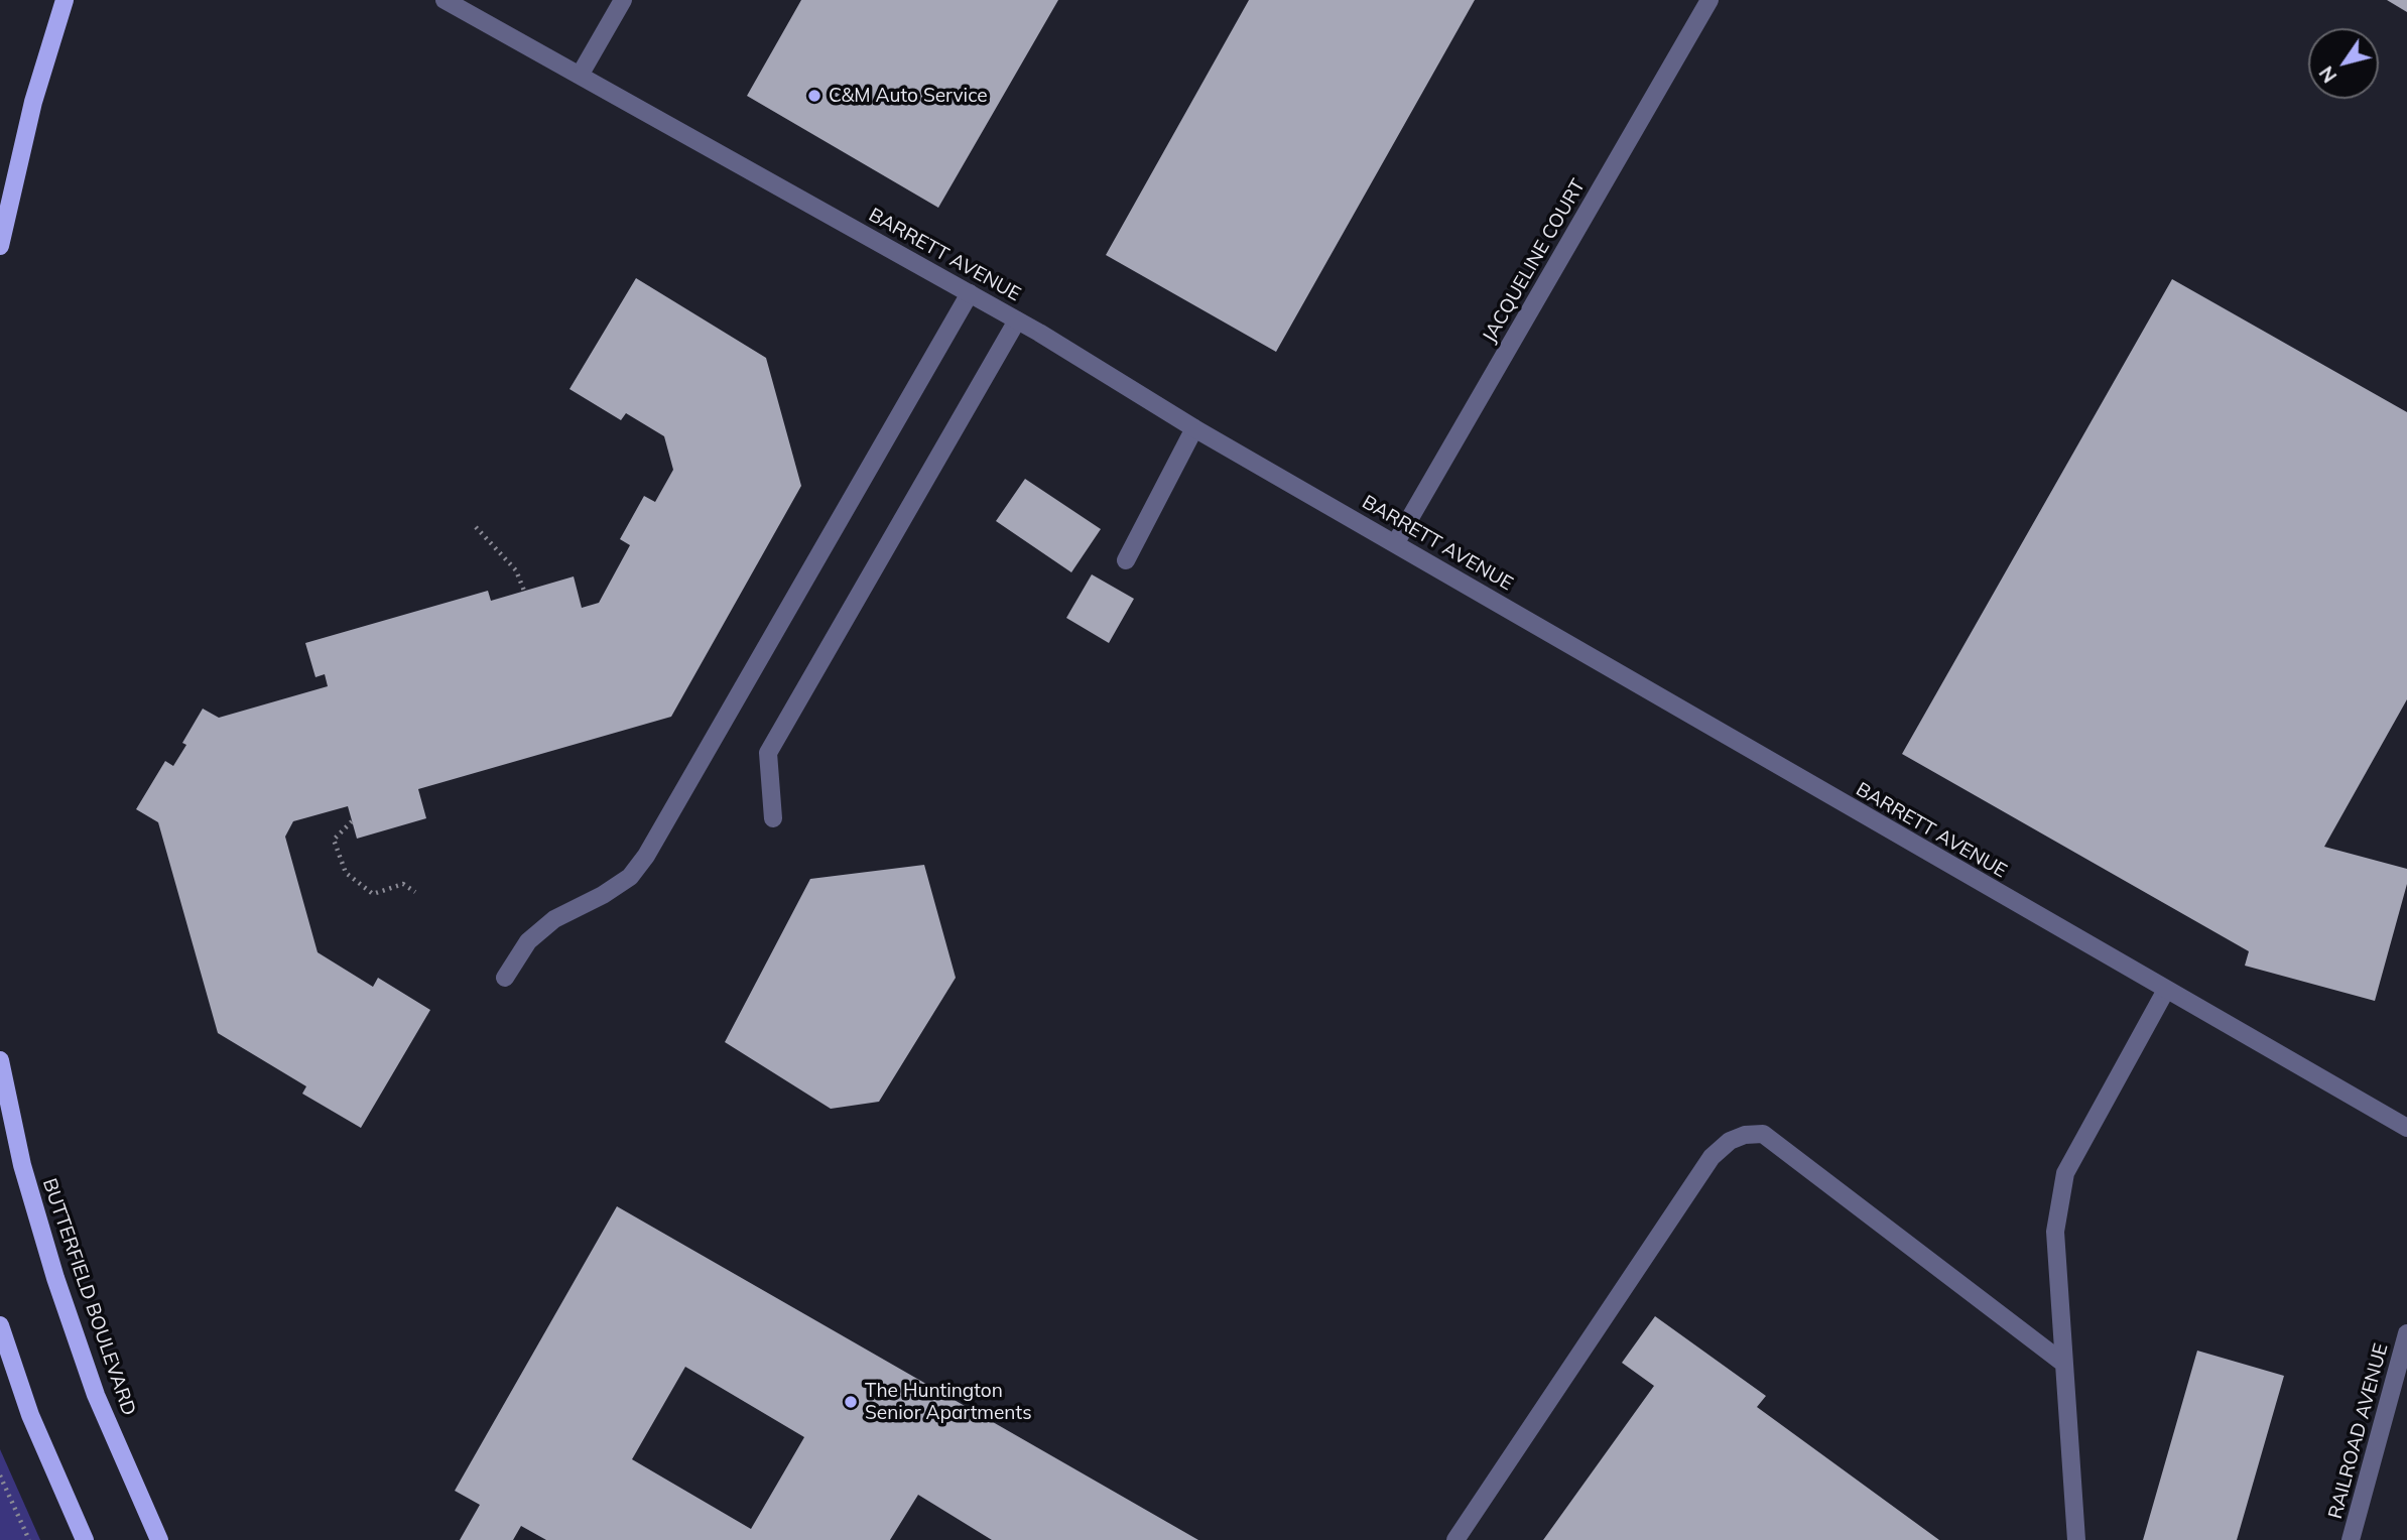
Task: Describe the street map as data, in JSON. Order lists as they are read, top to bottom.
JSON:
{
  "streets": {
    "main road": ["BUTTERFIELD BOULEVARD"],
    "street": ["BARRETT AVENUE", "JACQUELINE COURT", "RAILROAD AVENUE"]
  },
  "crossings": [
    ["BARRETT AVENUE", "JACQUELINE COURT"]
  ],
  "places": ["C&M Auto Service", "The Huntington Senior Apartments"],
  "north": "bottom left"
}
